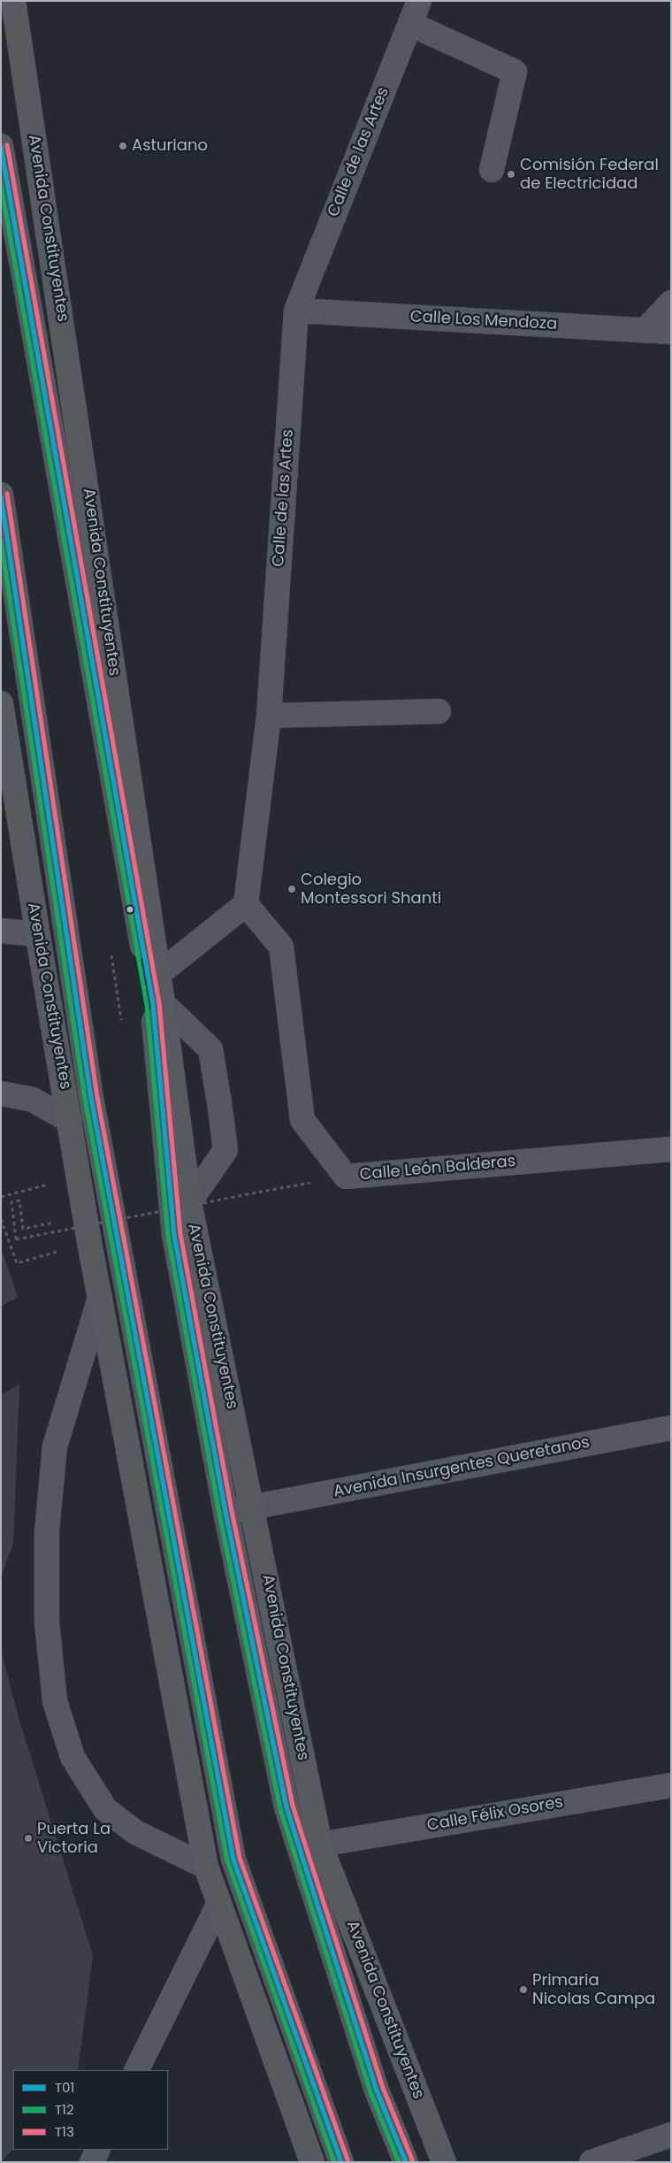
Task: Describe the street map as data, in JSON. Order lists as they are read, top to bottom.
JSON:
{
  "streets": {
    "main road": ["Avenida Constituyentes"],
    "street": [
      "Calle de las Artes",
      "Calle Los Mendoza",
      "Calle León Balderas",
      "Avenida Insurgentes Queretanos",
      "Calle Félix Osores"
    ]
  },
  "crossings": [
    ["Calle de las Artes", "Calle Los Mendoza"],
    ["Calle de las Artes", "Calle León Balderas"],
    ["Avenida Constituyentes", "Avenida Insurgentes Queretanos"],
    ["Avenida Constituyentes", "Calle Félix Osores"]
  ],
  "places": [
    "Asturiano",
    "Comisión Federal de Electricidad",
    "Colegio Montessori Shanti",
    "Puerta La Victoria",
    "Primaria Nicolas Campa"
  ],
  "lines": ["transit line T13", "transit line T01", "transit line T12"],
  "legend": ["T01", "T12", "T13"]
}
